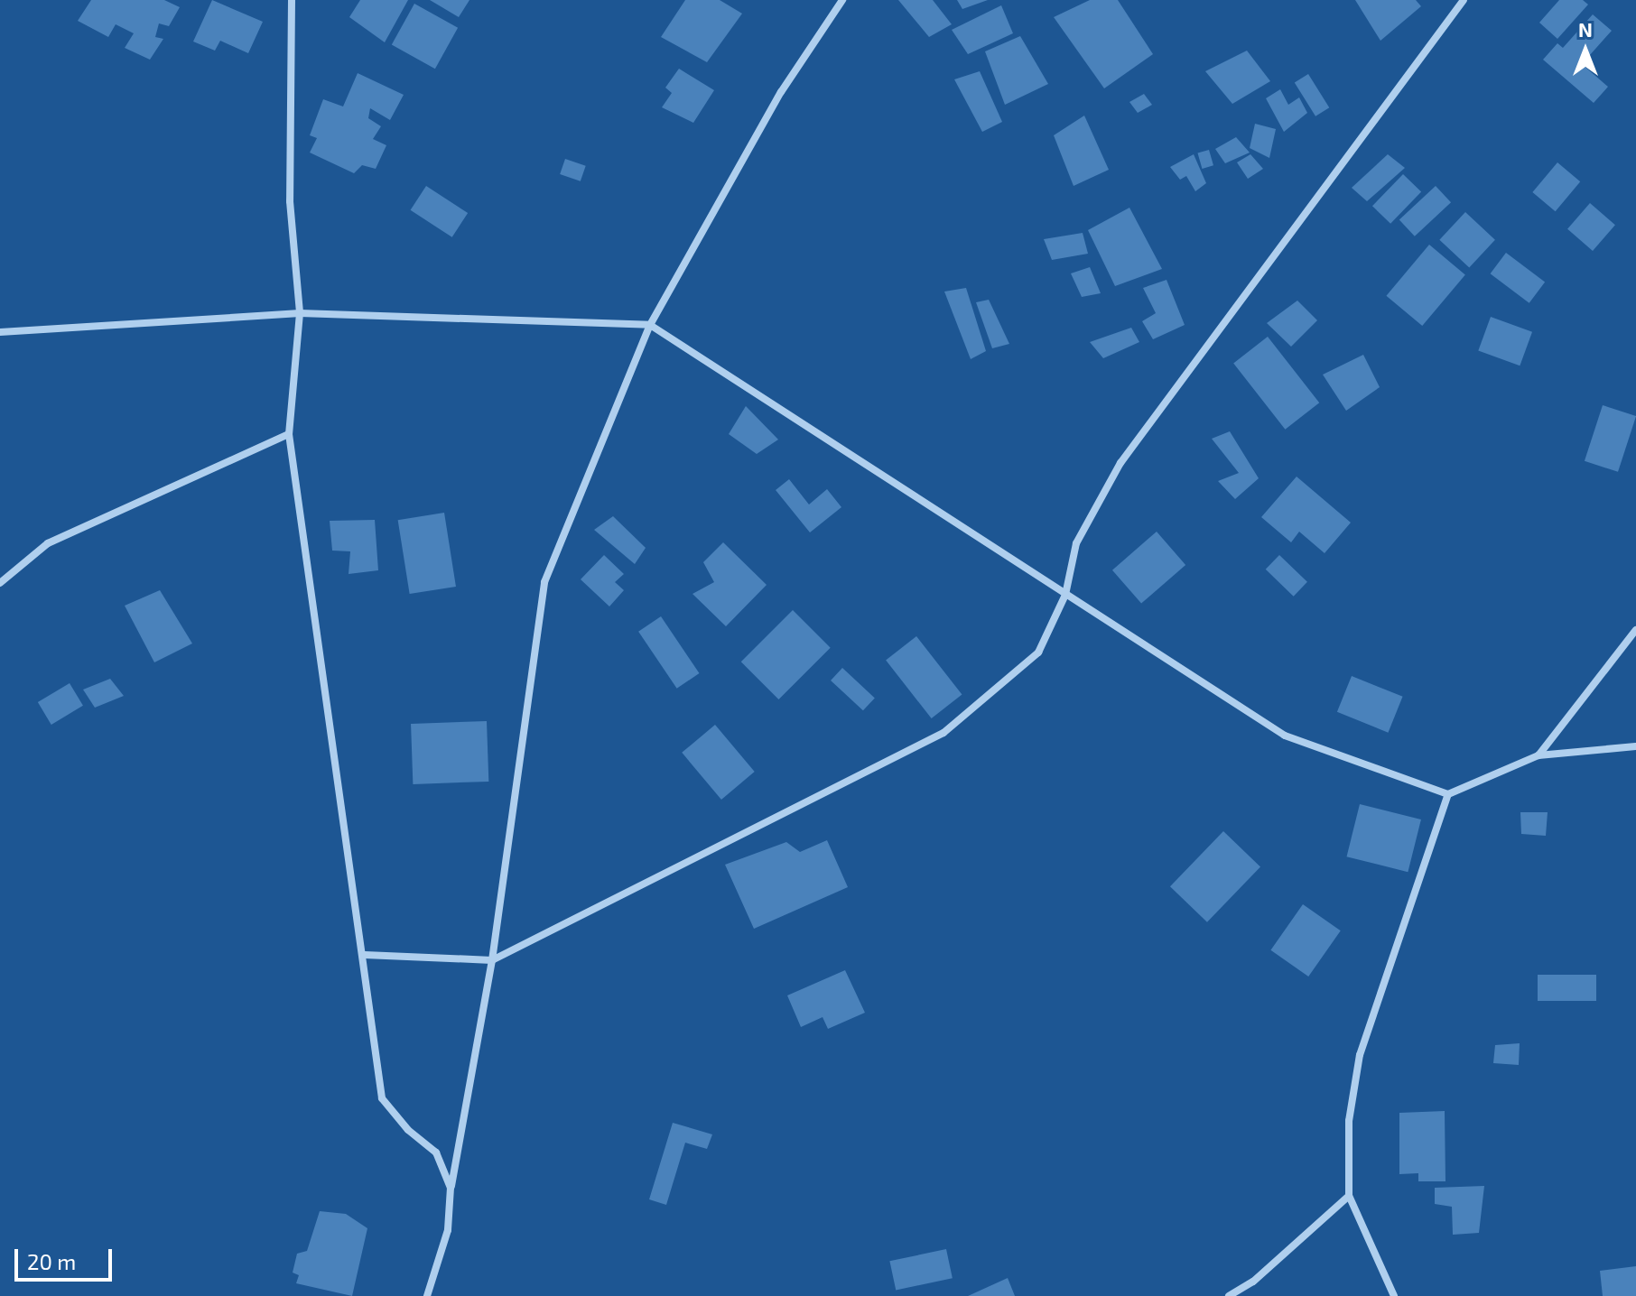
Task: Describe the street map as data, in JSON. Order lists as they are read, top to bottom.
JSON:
{
  "scale_bar": "20 m",
  "north": "top"
}
